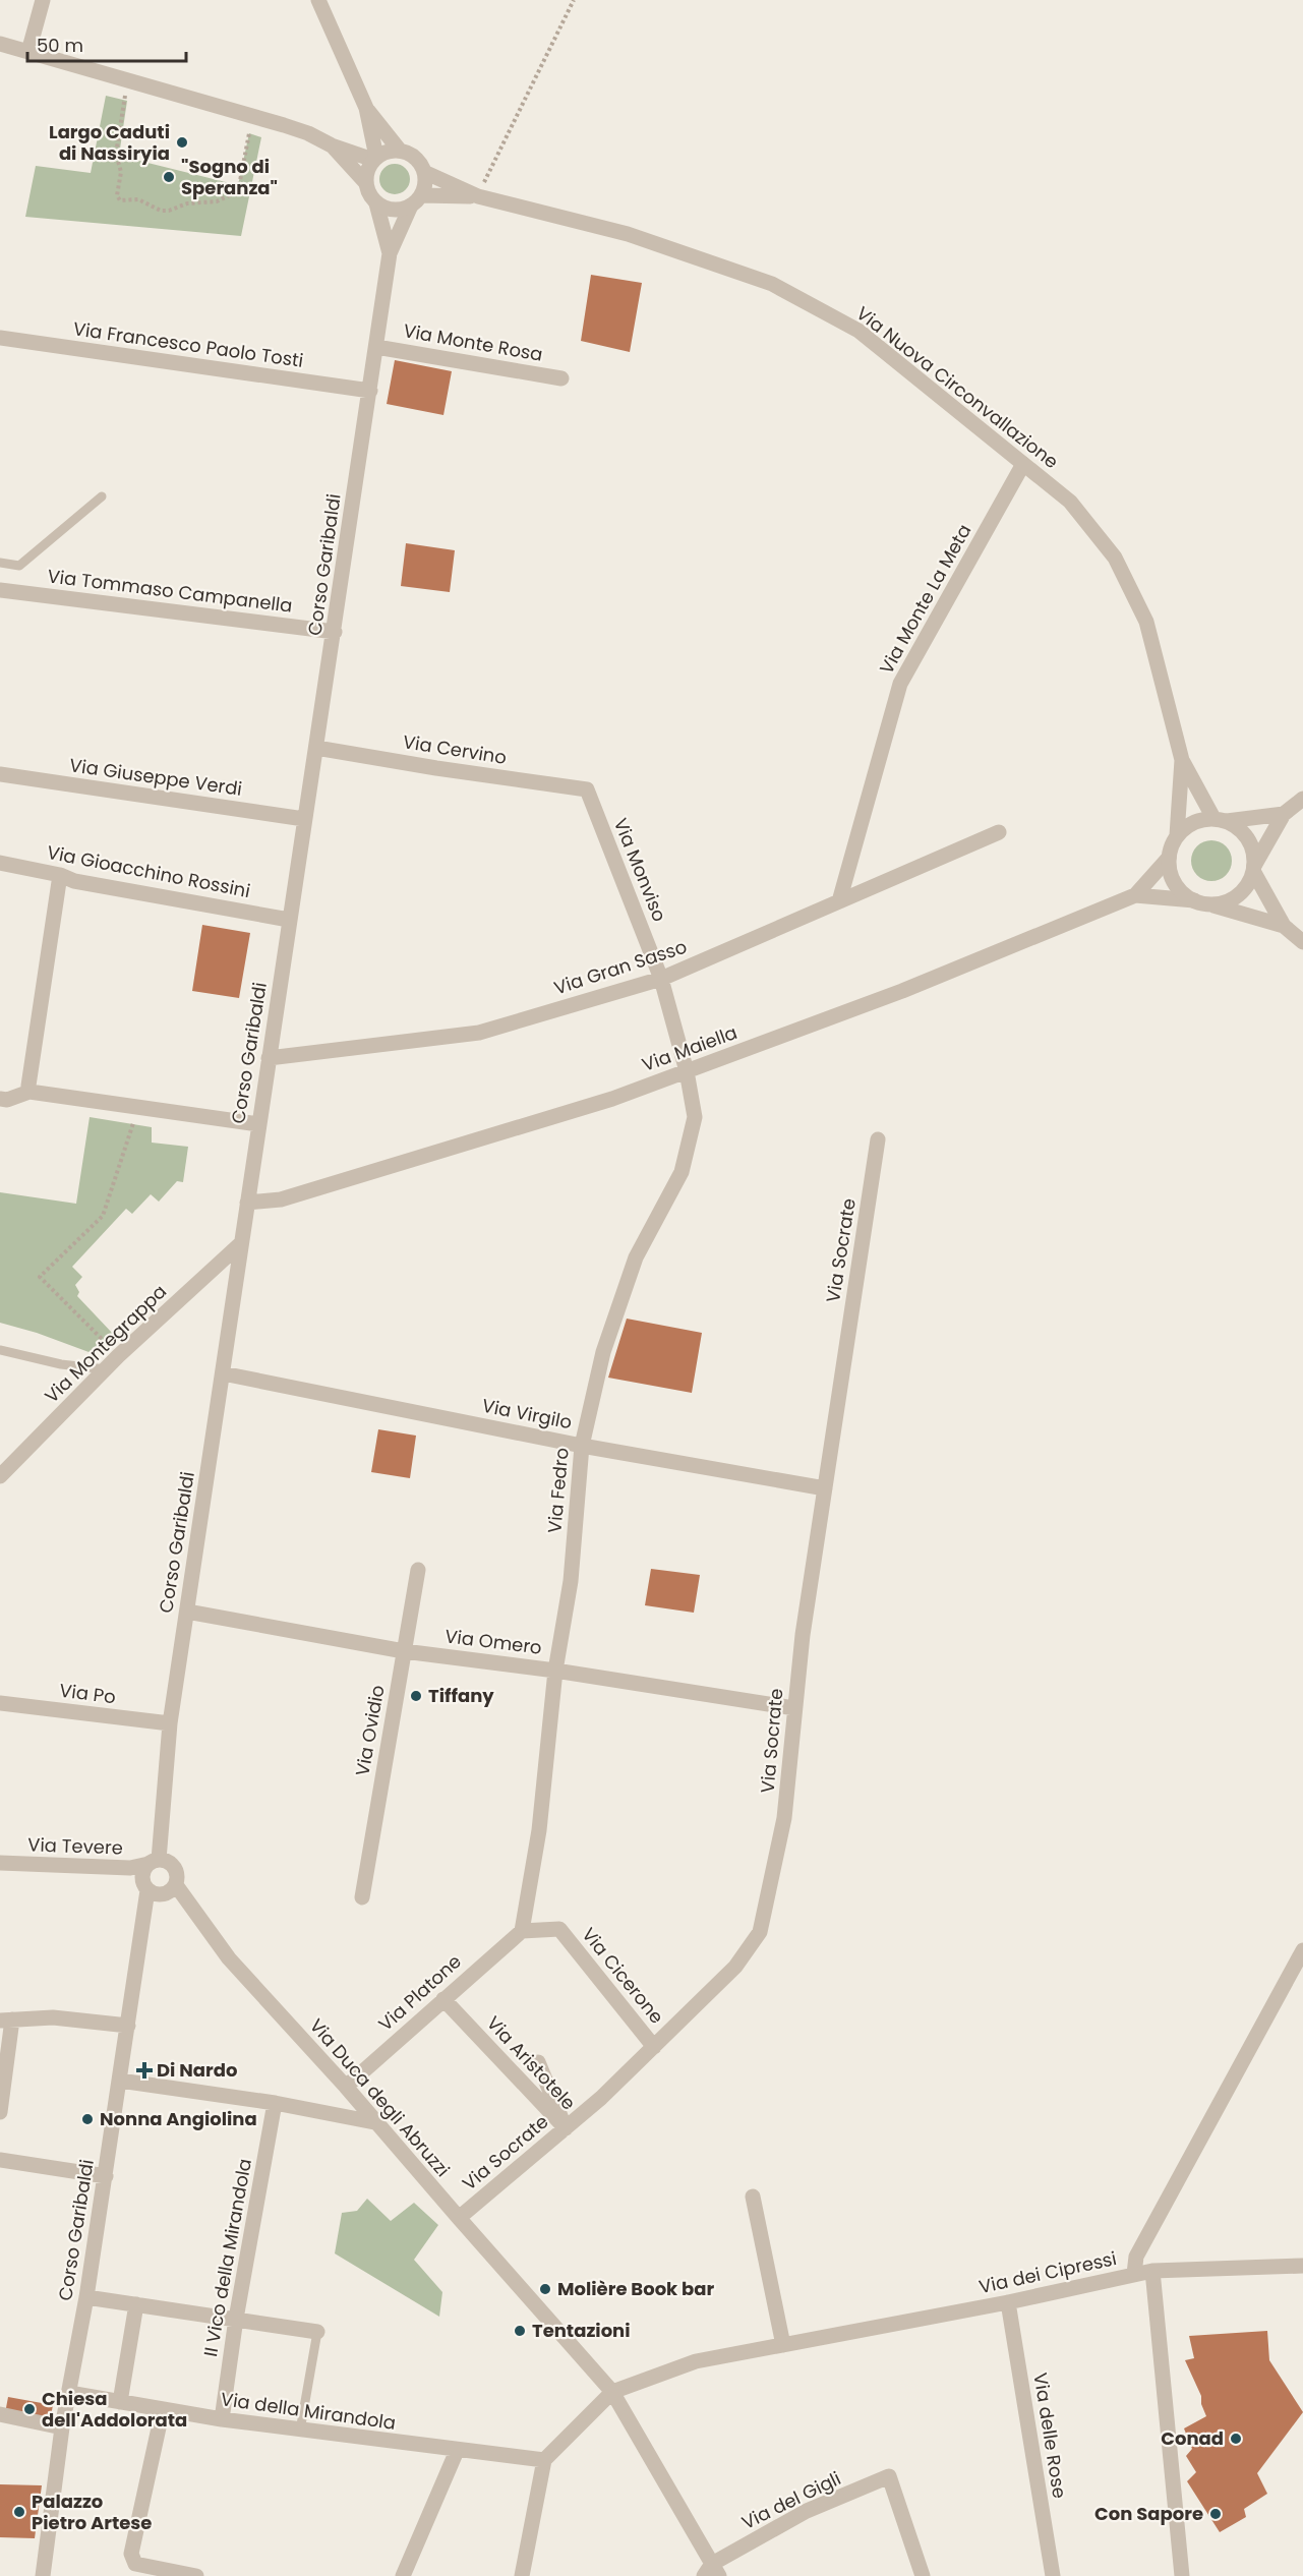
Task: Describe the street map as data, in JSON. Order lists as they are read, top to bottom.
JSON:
{
  "streets": {
    "street": [
      "Via Monte Rosa",
      "Via Francesco Paolo Tosti",
      "Via Nuova Circonvallazione",
      "Corso Garibaldi",
      "Via Tommaso Campanella",
      "Via Monte La Meta",
      "Via Cervino",
      "Via Giuseppe Verdi",
      "Via Monviso",
      "Via Gioacchino Rossini",
      "Via Gran Sasso",
      "Via Maiella",
      "Via Socrate",
      "Via Montegrappa",
      "Via Virgilo",
      "Via Fedro",
      "Via Omero",
      "Via Po",
      "Via Ovidio",
      "Via Tevere",
      "Via Cicerone",
      "Via Platone",
      "Via Aristotele",
      "Via Duca degli Abruzzi",
      "II Vico della Mirandola",
      "Via dei Cipressi",
      "Via della Mirandola",
      "Via delle Rose",
      "Via del Gigli"
    ]
  },
  "crossings": [
    ["Via Monte Rosa", "Corso Garibaldi"],
    ["Via Francesco Paolo Tosti", "Corso Garibaldi"],
    ["Via Nuova Circonvallazione", "Corso Garibaldi"],
    ["Via Nuova Circonvallazione", "Via Monte La Meta"],
    ["Via Nuova Circonvallazione", "Via Maiella"],
    ["Corso Garibaldi", "Via Tommaso Campanella"],
    ["Corso Garibaldi", "Via Cervino"],
    ["Corso Garibaldi", "Via Giuseppe Verdi"],
    ["Corso Garibaldi", "Via Gioacchino Rossini"],
    ["Corso Garibaldi", "Via Gran Sasso"],
    ["Corso Garibaldi", "Via Maiella"],
    ["Corso Garibaldi", "Via Montegrappa"],
    ["Corso Garibaldi", "Via Virgilo"],
    ["Corso Garibaldi", "Via Omero"],
    ["Corso Garibaldi", "Via Po"],
    ["Corso Garibaldi", "Via Tevere"],
    ["Corso Garibaldi", "Via Duca degli Abruzzi"],
    ["Corso Garibaldi", "Via della Mirandola"],
    ["Via Monte La Meta", "Via Gran Sasso"],
    ["Via Cervino", "Via Monviso"],
    ["Via Monviso", "Via Gran Sasso"],
    ["Via Monviso", "Via Maiella"],
    ["Via Monviso", "Via Fedro"],
    ["Via Maiella", "Via Fedro"],
    ["Via Socrate", "Via Virgilo"],
    ["Via Socrate", "Via Omero"],
    ["Via Socrate", "Via Cicerone"],
    ["Via Socrate", "Via Aristotele"],
    ["Via Socrate", "Via Duca degli Abruzzi"],
    ["Via Virgilo", "Via Fedro"],
    ["Via Fedro", "Via Omero"],
    ["Via Fedro", "Via Cicerone"],
    ["Via Fedro", "Via Platone"],
    ["Via Omero", "Via Ovidio"],
    ["Via Tevere", "Via Duca degli Abruzzi"],
    ["Via Cicerone", "Via Platone"],
    ["Via Platone", "Via Aristotele"],
    ["Via Platone", "Via Duca degli Abruzzi"],
    ["Via Duca degli Abruzzi", "Via dei Cipressi"],
    ["Via Duca degli Abruzzi", "Via del Gigli"],
    ["II Vico della Mirandola", "Via della Mirandola"],
    ["Via dei Cipressi", "Via delle Rose"]
  ],
  "places": {
    "other": [
      "Largo Caduti di Nassiryia",
      "\"Sogno di Speranza\"",
      "Tiffany",
      "Nonna Angiolina",
      "Molière Book bar",
      "Tentazioni",
      "Chiesa dell'Addolorata",
      "Conad",
      "Palazzo Pietro Artese",
      "Con Sapore"
    ],
    "health": ["Di Nardo"]
  },
  "scale_bar": "50 m"
}
